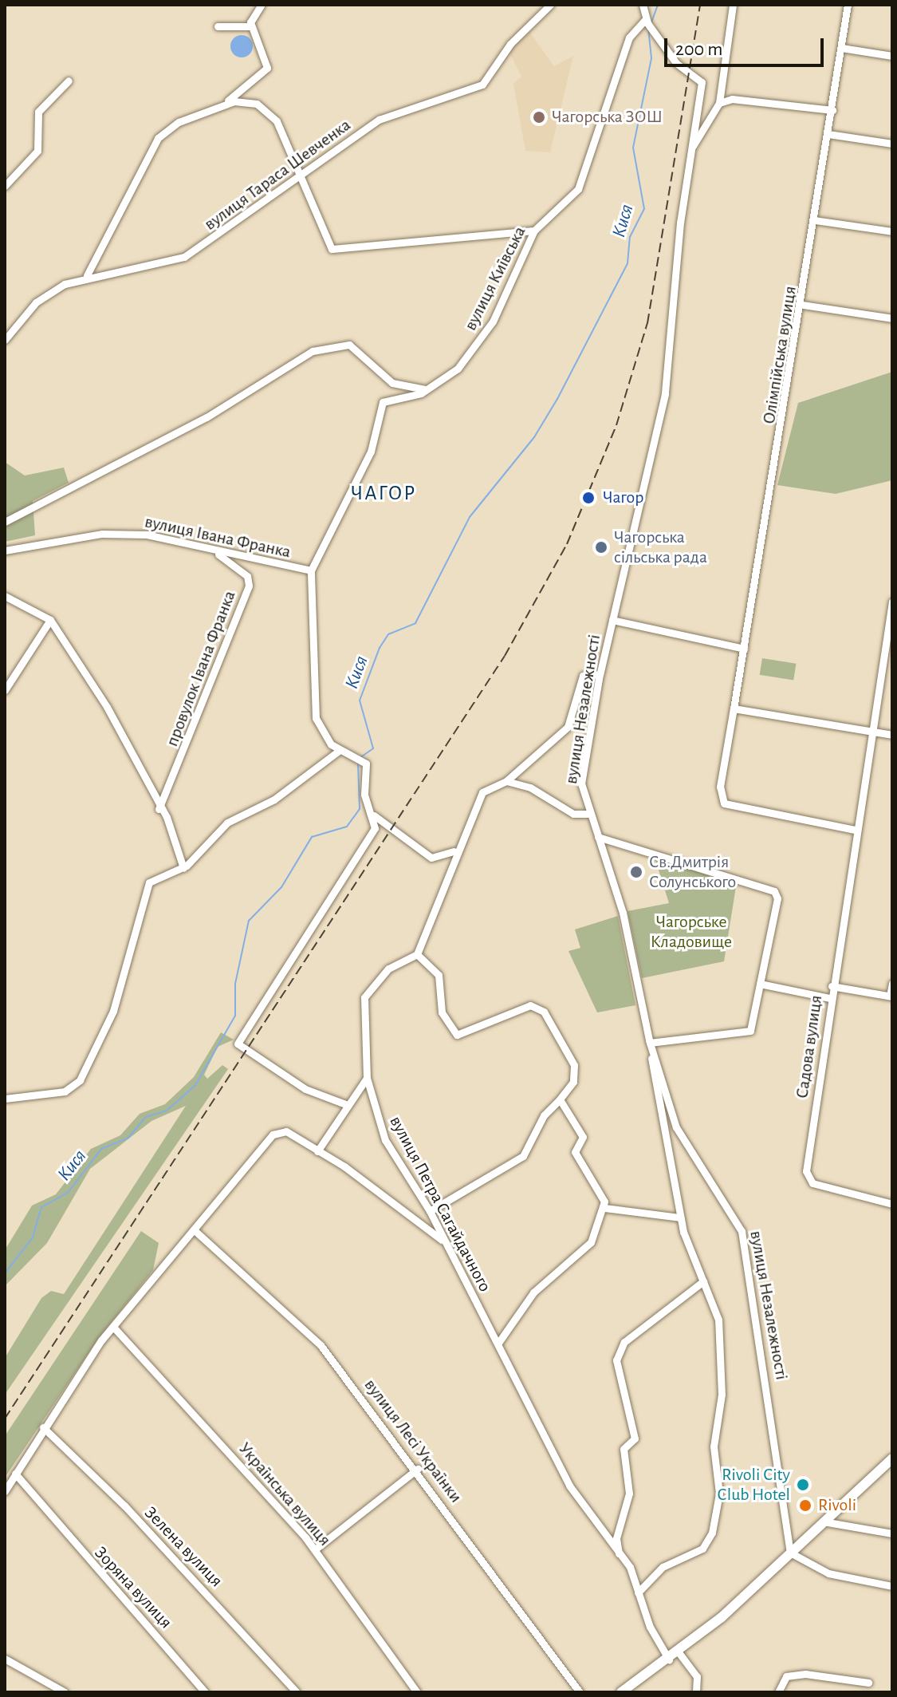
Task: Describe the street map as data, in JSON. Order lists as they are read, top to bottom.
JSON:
{
  "streets": {
    "street": [
      "вулиця Тараса Шевченка",
      "вулиця Київська",
      "Олімпійська вулиця",
      "вулиця Івана Франка",
      "провулок Івана Франка",
      "вулиця Незалежності",
      "Садова вулиця",
      "вулиця Петра Сагайдачного",
      "вулиця Лесі Українки",
      "Українська вулиця",
      "Зелена вулиця",
      "Зоряна вулиця"
    ]
  },
  "crossings": [
    ["вулиця Київська", "вулиця Івана Франка"],
    ["вулиця Київська", "вулиця Незалежності"],
    ["Олімпійська вулиця", "Садова вулиця"],
    ["вулиця Івана Франка", "провулок Івана Франка"]
  ],
  "districts": ["ЧАГОР"],
  "water": ["Кися"],
  "parks": ["Чагорське Кладовище"],
  "places": [
    "Чагорська ЗОШ",
    "Чагор",
    "Чагорська сільська рада",
    "Св.Дмитрія Солунського",
    "Rivoli Сity Сlub Hotel",
    "Rivoli"
  ],
  "scale_bar": "200 m"
}
